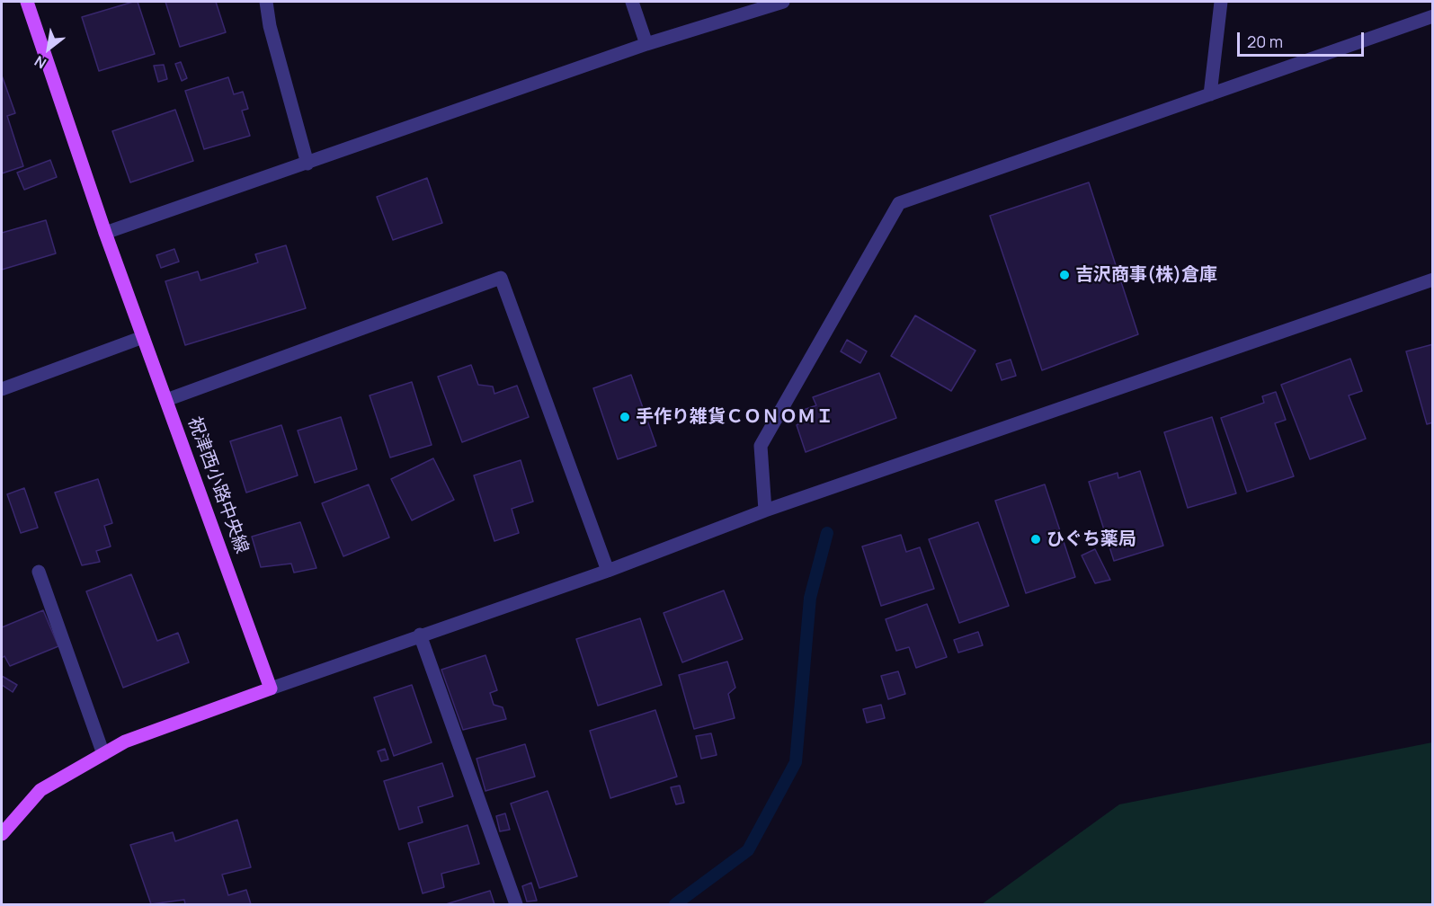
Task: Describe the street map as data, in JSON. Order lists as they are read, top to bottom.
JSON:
{
  "streets": {
    "main road": ["祝津西小路中央線"]
  },
  "places": ["吉沢商事(株)倉庫", "手作り雑貨ＣＯＮＯＭＩ", "ひぐち薬局"],
  "scale_bar": "20 m",
  "north": "bottom left"
}
